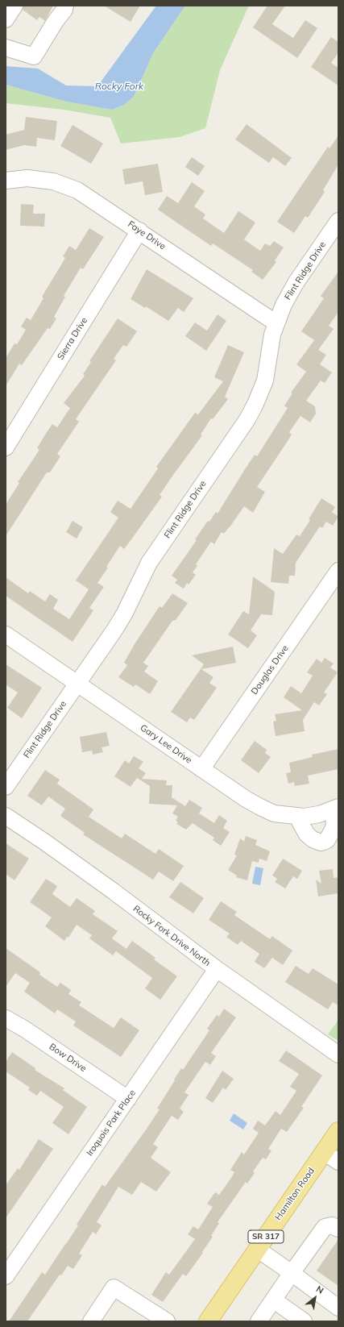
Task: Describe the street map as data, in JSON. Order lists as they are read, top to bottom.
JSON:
{
  "streets": {
    "main road": ["Hamilton Road", "SR 317"],
    "street": [
      "Faye Drive",
      "Flint Ridge Drive",
      "Sierra Drive",
      "Douglas Drive",
      "Gary Lee Drive",
      "Rocky Fork Drive North",
      "Bow Drive",
      "Iroquois Park Place"
    ]
  },
  "crossings": [
    ["Faye Drive", "Flint Ridge Drive"],
    ["Faye Drive", "Sierra Drive"],
    ["Flint Ridge Drive", "Gary Lee Drive"],
    ["Douglas Drive", "Gary Lee Drive"],
    ["Rocky Fork Drive North", "Iroquois Park Place"],
    ["Bow Drive", "Iroquois Park Place"]
  ],
  "water": ["Rocky Fork"],
  "north": "top right"
}
